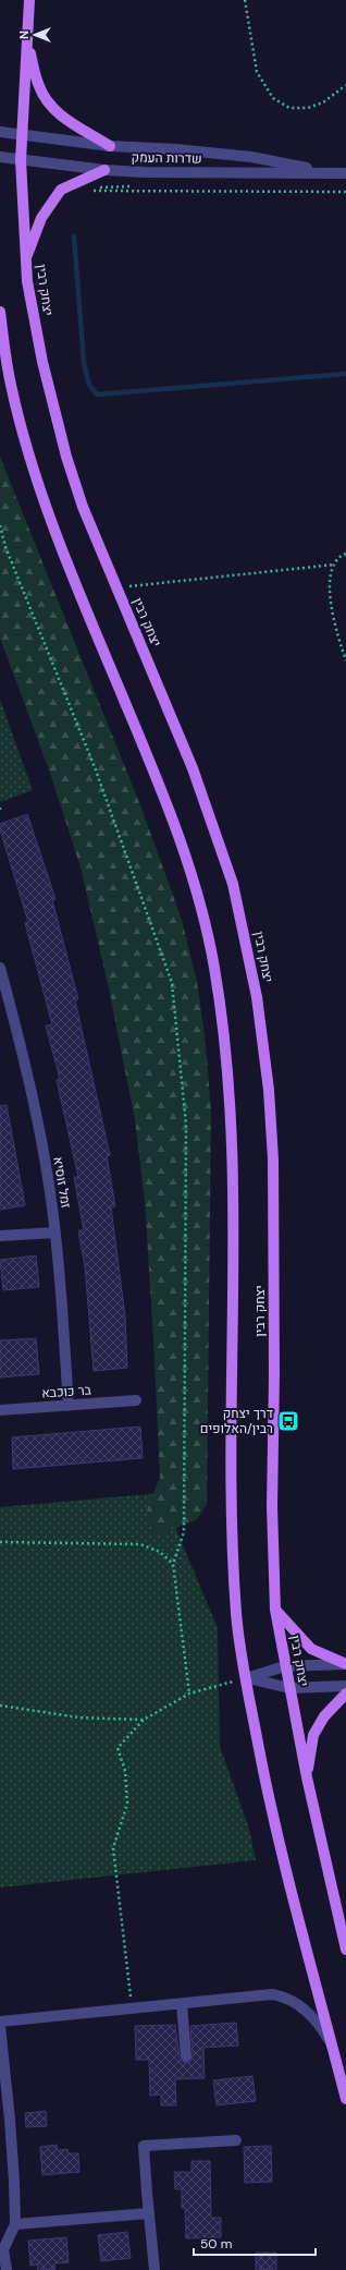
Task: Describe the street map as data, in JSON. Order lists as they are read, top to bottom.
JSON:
{
  "streets": {
    "main road": ["יצחק רבין"],
    "street": ["שדרות העמק", "זמל זוסיא", "בר כוכבא"]
  },
  "crossings": [
    ["שדרות העמק", "יצחק רבין"],
    ["זמל זוסיא", "בר כוכבא"]
  ],
  "places": {
    "bus stop": ["דרך יצחק רבין/האלופים"]
  },
  "scale_bar": "50 m",
  "north": "left"
}
